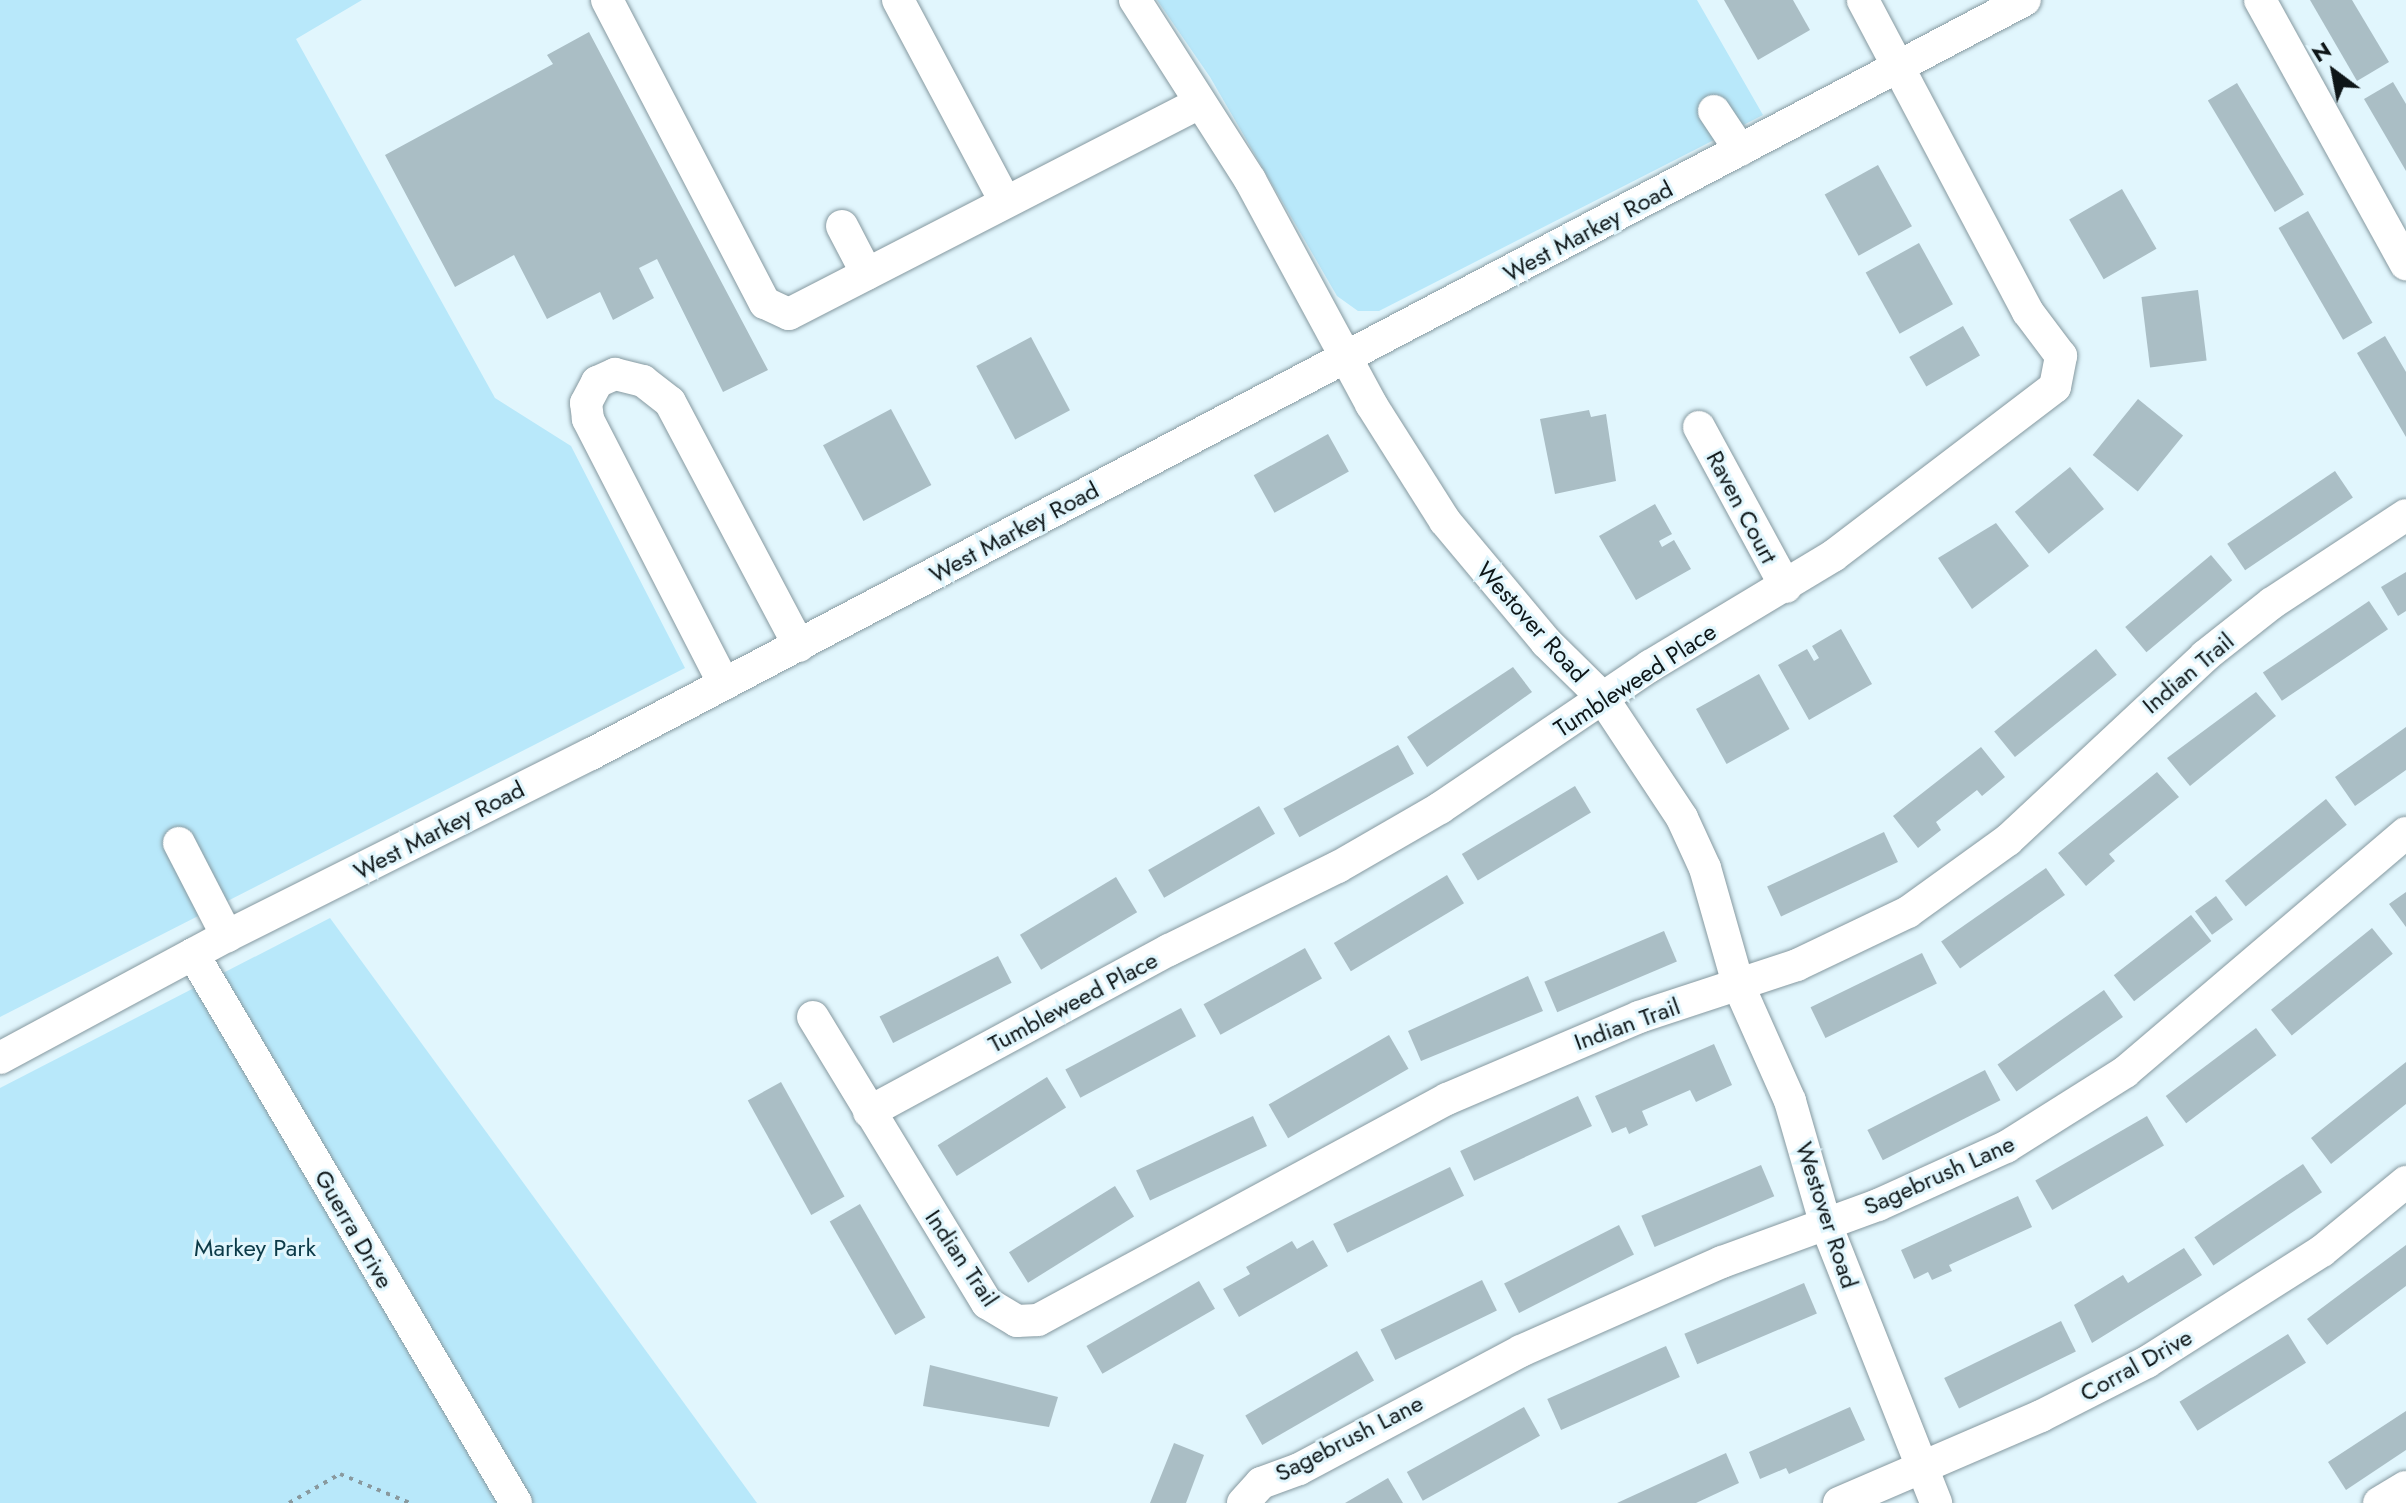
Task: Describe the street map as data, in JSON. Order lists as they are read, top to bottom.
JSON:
{
  "streets": {
    "street": [
      "West Markey Road",
      "Raven Court",
      "Westover Road",
      "Indian Trail",
      "Tumbleweed Place",
      "Sagebrush Lane",
      "Guerra Drive",
      "Corral Drive"
    ]
  },
  "crossings": [
    ["West Markey Road", "Westover Road"],
    ["West Markey Road", "Tumbleweed Place"],
    ["West Markey Road", "Guerra Drive"],
    ["Raven Court", "Tumbleweed Place"],
    ["Westover Road", "Indian Trail"],
    ["Westover Road", "Tumbleweed Place"],
    ["Westover Road", "Sagebrush Lane"],
    ["Westover Road", "Corral Drive"],
    ["Indian Trail", "Tumbleweed Place"]
  ],
  "parks": ["Markey Park"],
  "north": "top left"
}
